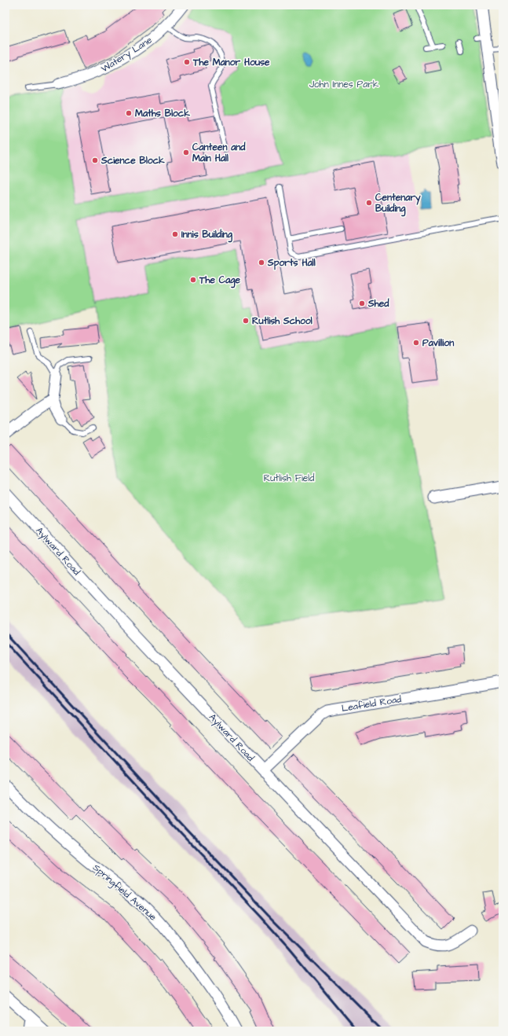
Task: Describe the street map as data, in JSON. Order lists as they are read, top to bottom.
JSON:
{
  "streets": {
    "street": [
      "Watery Lane",
      "Aylward Road",
      "Leafield Road",
      "Springfield Avenue"
    ]
  },
  "crossings": [
    ["Aylward Road", "Leafield Road"]
  ],
  "parks": ["John Innes Park", "Rutlish Field"],
  "places": [
    "The Manor House",
    "Maths Block",
    "Canteen and Main Hall",
    "Science Block",
    "Centenary Building",
    "Innis Building",
    "Sports Hall",
    "The Cage",
    "Shed",
    "Rutlish School",
    "Pavillion"
  ]
}
